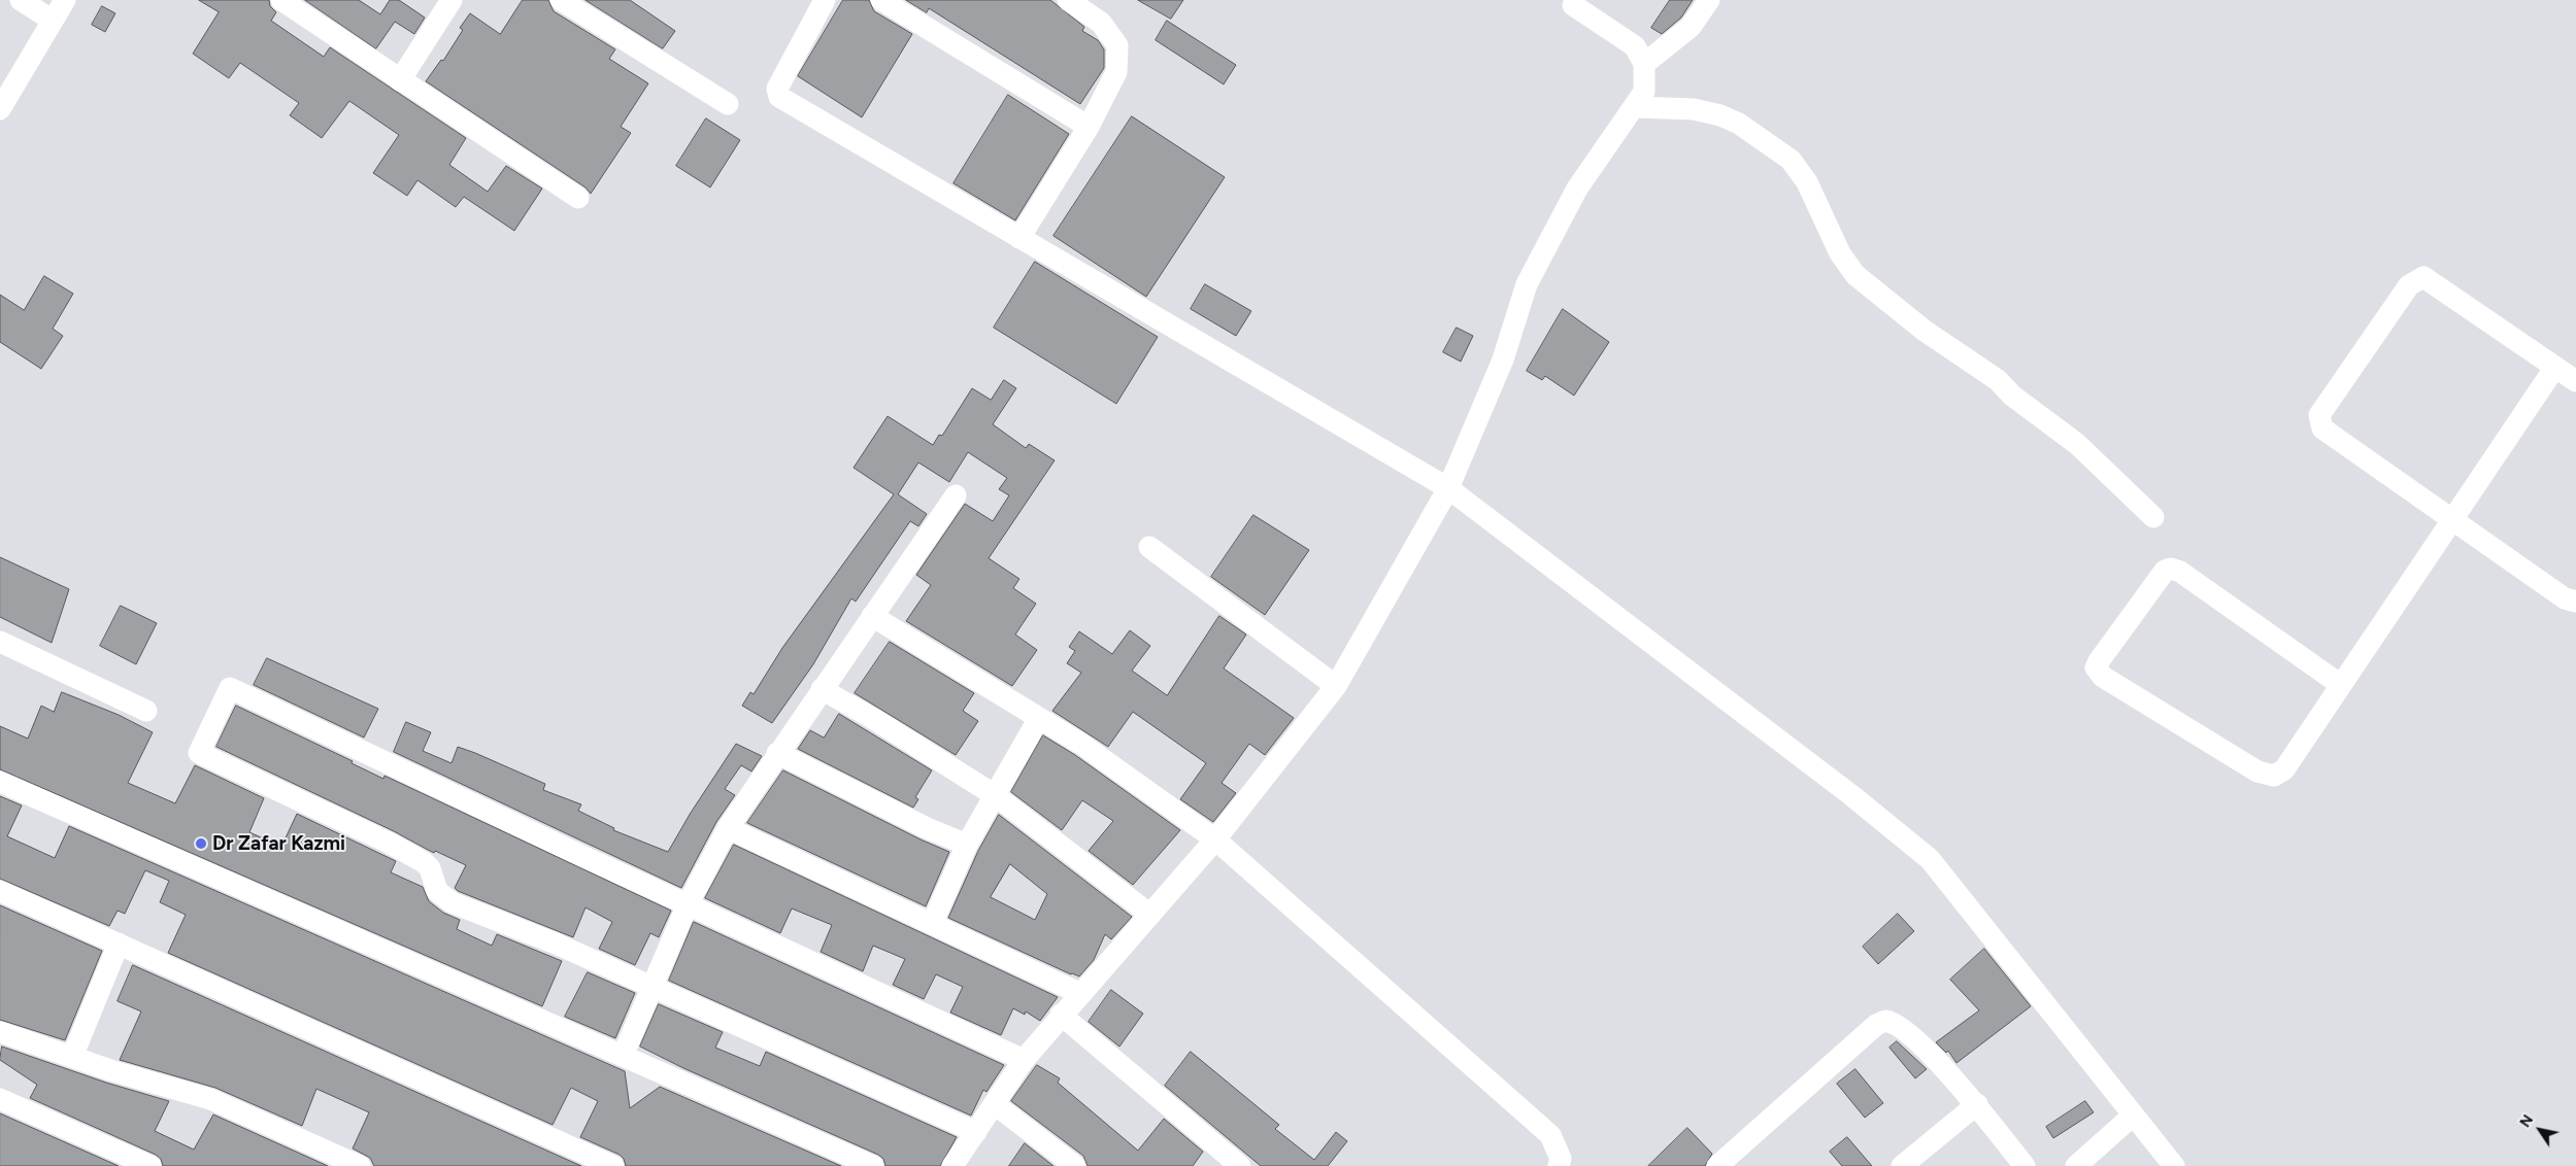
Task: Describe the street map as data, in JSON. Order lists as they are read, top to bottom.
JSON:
{
  "places": ["Dr Zafar Kazmi"],
  "north": "top left"
}
